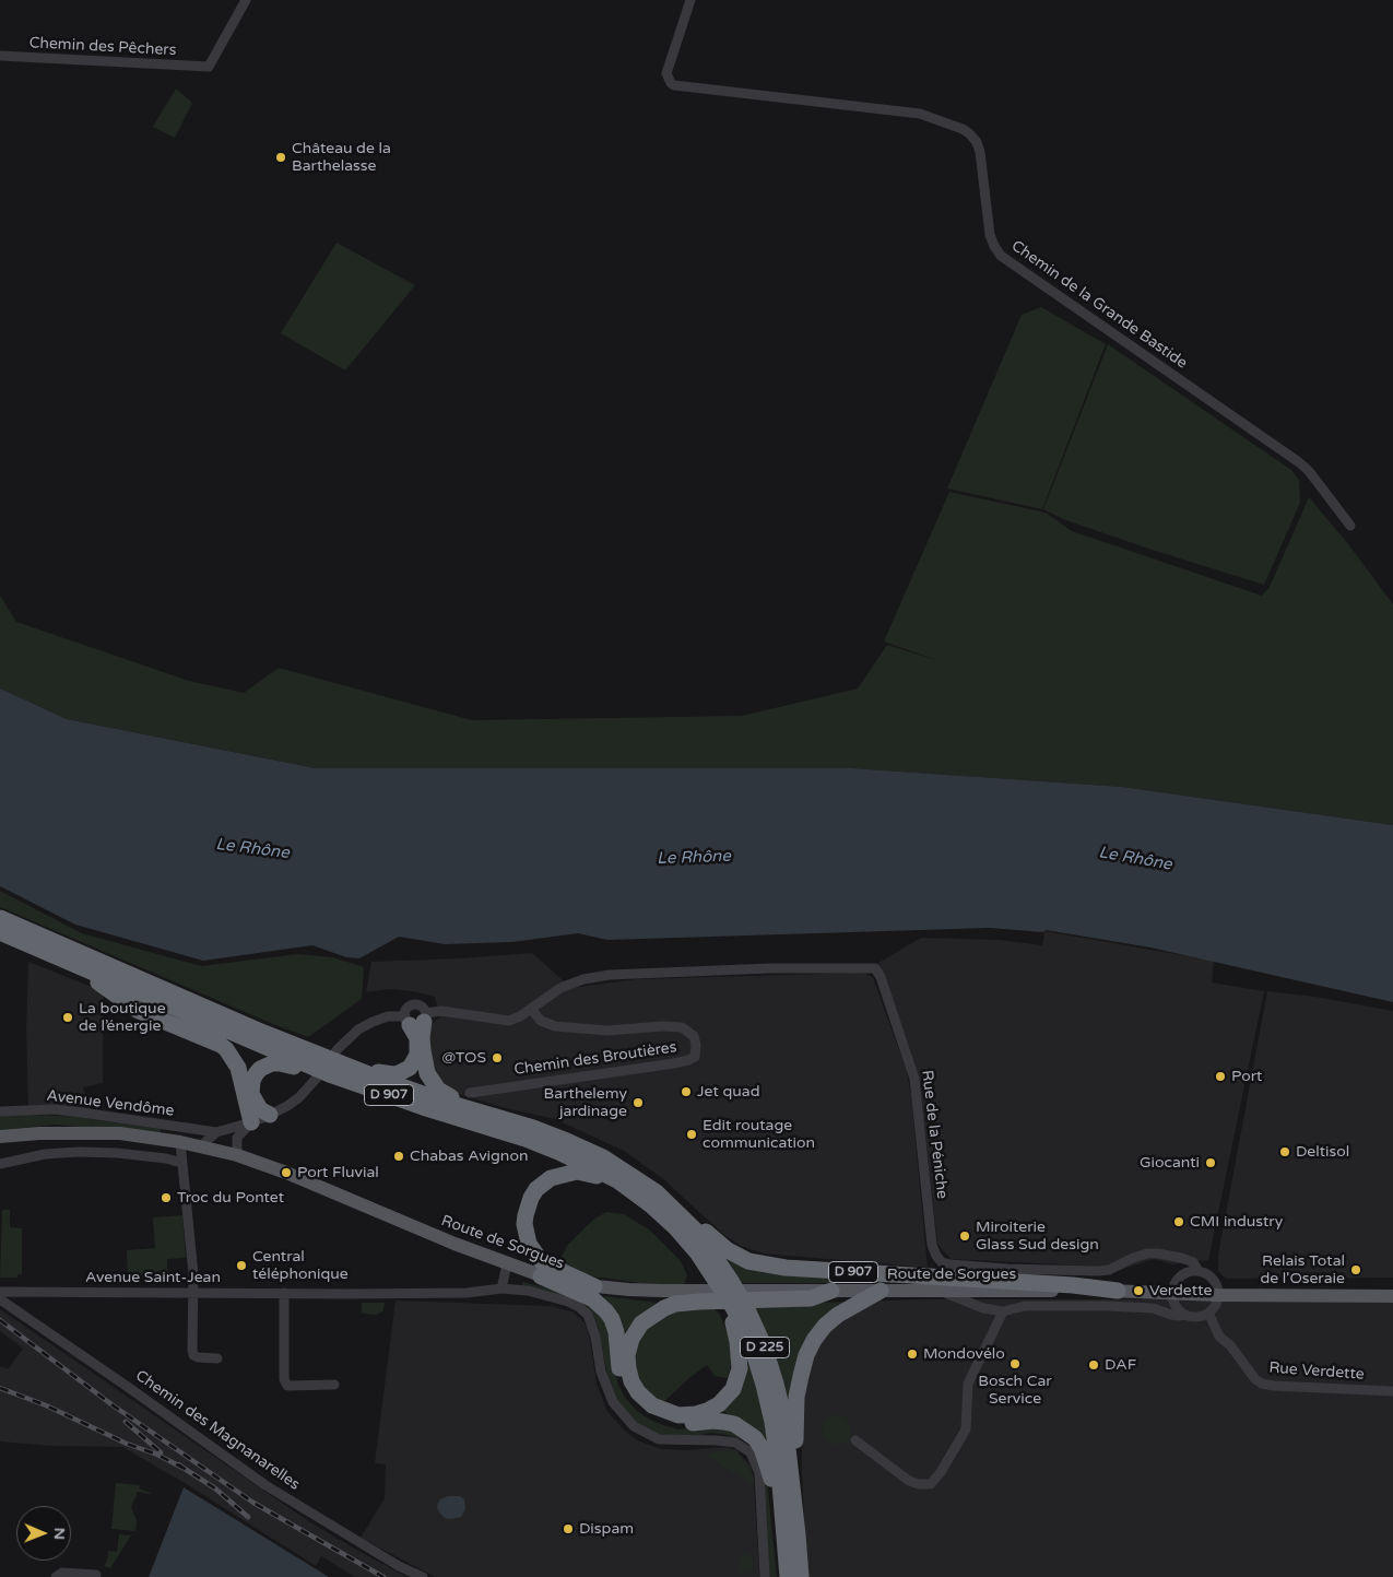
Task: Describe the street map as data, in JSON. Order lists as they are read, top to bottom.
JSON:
{
  "streets": {
    "highway": ["D 907", "D 225"],
    "main road": ["Route de Sorgues"],
    "street": [
      "Chemin des Pêchers",
      "Chemin de la Grande Bastide",
      "Chemin des Broutières",
      "Avenue Vendôme",
      "Rue de la Péniche",
      "Avenue Saint-Jean",
      "Rue Verdette",
      "Chemin des Magnanarelles"
    ]
  },
  "crossings": [
    ["Chemin des Broutières", "Rue de la Péniche"],
    ["D 907", "Route de Sorgues"],
    ["D 907", "D 225"],
    ["Route de Sorgues", "D 225"]
  ],
  "water": ["Le Rhône"],
  "places": [
    "Château de la Barthelasse",
    "La boutique de l’énergie",
    "@TOS",
    "Port",
    "Jet quad",
    "Barthelemy jardinage",
    "Edit routage communication",
    "Deltisol",
    "Chabas Avignon",
    "Giocanti",
    "Port Fluvial",
    "Troc du Pontet",
    "CMI industry",
    "Miroiterie Glass Sud design",
    "Central téléphonique",
    "Relais Total de l'Oseraie",
    "Verdette",
    "Mondovélo",
    "Bosch Car Service",
    "DAF",
    "Dispam"
  ],
  "north": "right"
}
